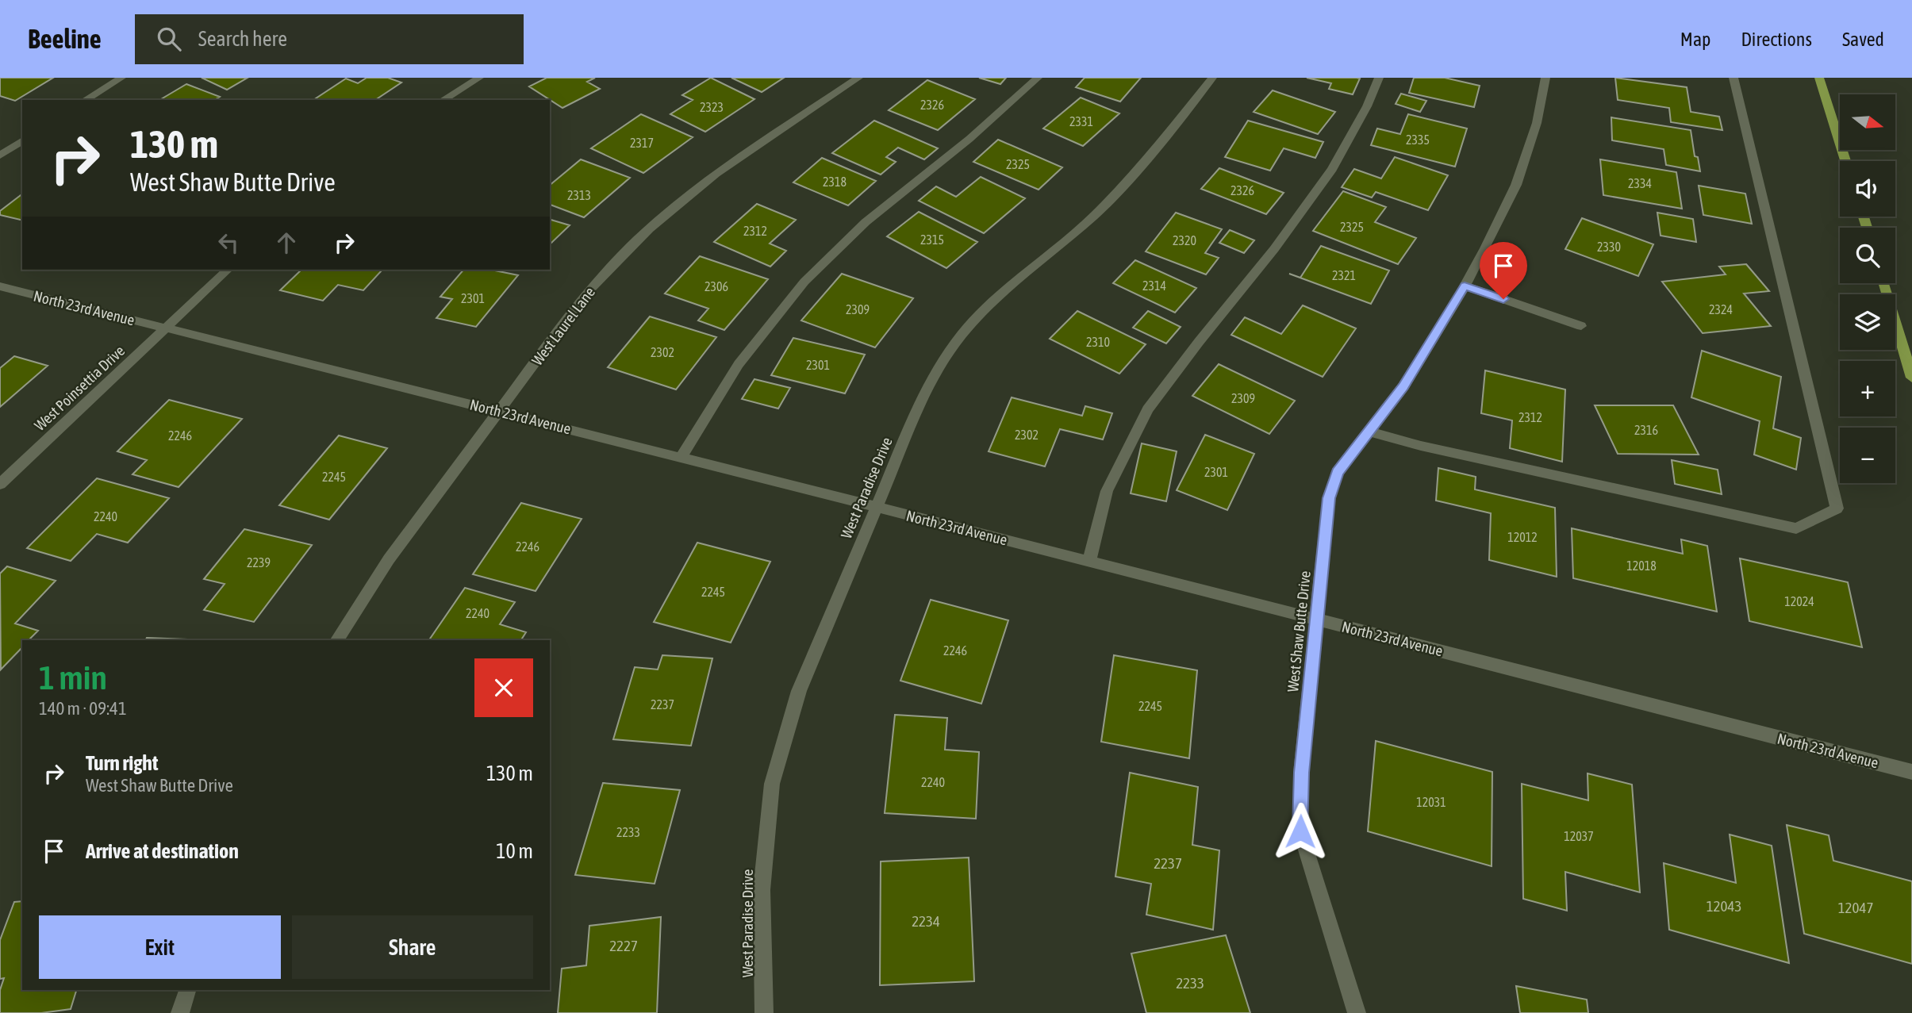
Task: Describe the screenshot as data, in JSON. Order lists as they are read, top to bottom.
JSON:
{
  "streets": {
    "street": [
      "North 23rd Avenue",
      "West Laurel Lane",
      "West Poinsettia Drive",
      "West Paradise Drive",
      "West Shaw Butte Drive"
    ]
  },
  "crossings": [
    ["North 23rd Avenue", "West Laurel Lane"],
    ["North 23rd Avenue", "West Poinsettia Drive"],
    ["North 23rd Avenue", "West Paradise Drive"],
    ["North 23rd Avenue", "West Shaw Butte Drive"]
  ],
  "house_numbers": [
    "2326",
    "2323",
    "2331",
    "2335",
    "2317",
    "2325",
    "2318",
    "2334",
    "2326",
    "2313",
    "2325",
    "2312",
    "2315",
    "2320",
    "2330",
    "2321",
    "2314",
    "2306",
    "2301",
    "2309",
    "2324",
    "2310",
    "2302",
    "2301",
    "2309",
    "2312",
    "2316",
    "2302",
    "2246",
    "2301",
    "2245",
    "2240",
    "12012",
    "2246",
    "2239",
    "12018",
    "2245",
    "12024",
    "2240",
    "2246",
    "2237",
    "2245",
    "2240",
    "12031",
    "2233",
    "12037",
    "2237",
    "12043",
    "12047",
    "2234",
    "2227",
    "2233"
  ],
  "north": "right",
  "page": {
    "header": "Beeline",
    "search": "Search here",
    "nav": ["Map", "Directions", "Saved"],
    "map_buttons": ["+", "−"],
    "turn": ["130 m", "West Shaw Butte Drive"],
    "heading": ["1 min", "140 m · 09:41"],
    "list": [
      {
        "name": "Turn right",
        "note": "West Shaw Butte Drive",
        "value": "130 m"
      },
      {
        "name": "Arrive at destination",
        "value": "10 m"
      }
    ],
    "buttons": ["Exit", "Share"]
  }
}
